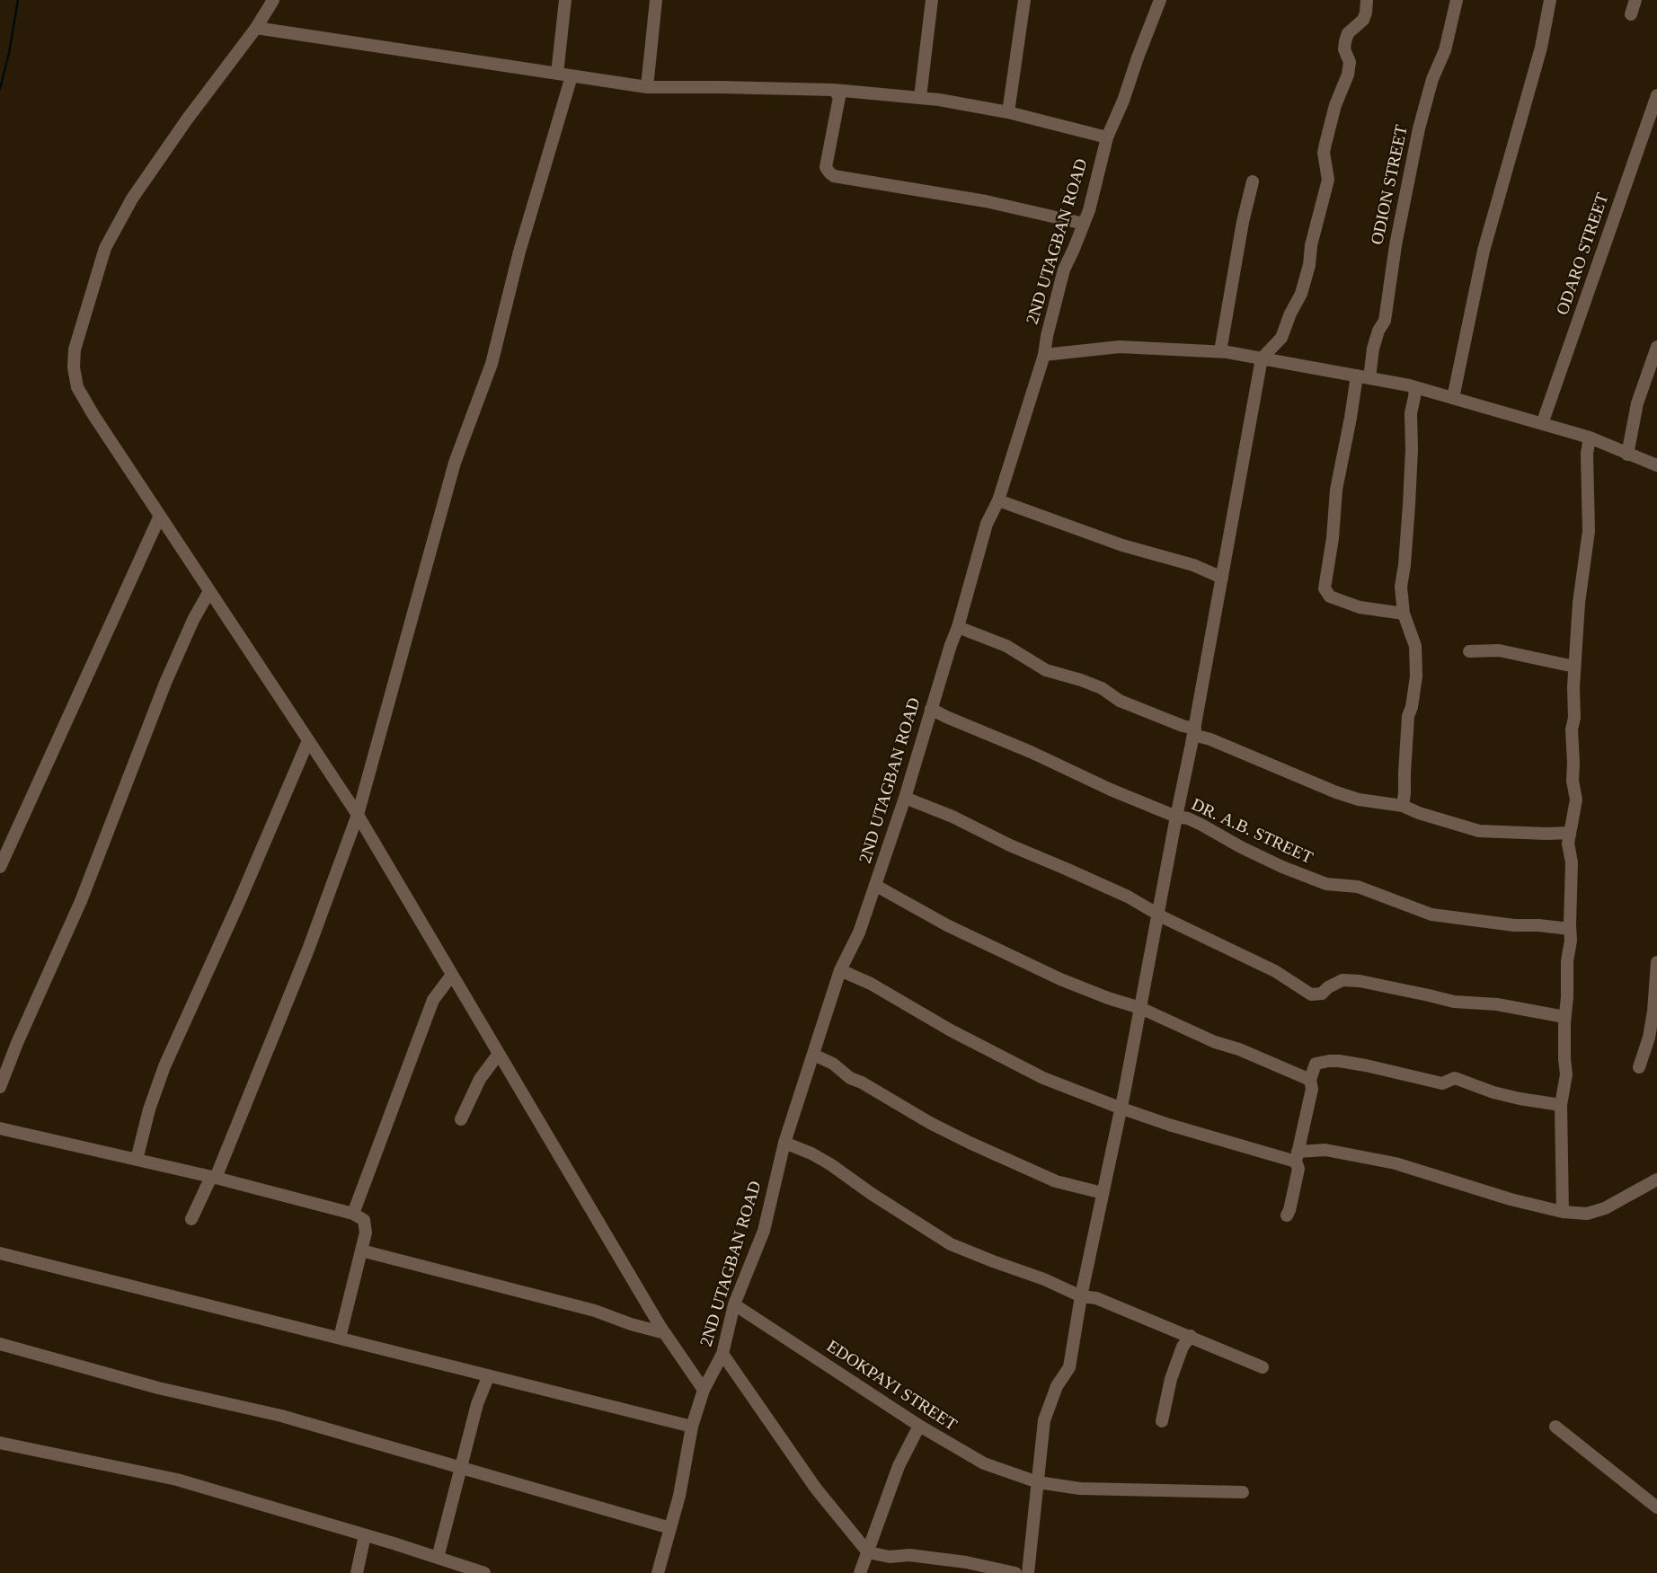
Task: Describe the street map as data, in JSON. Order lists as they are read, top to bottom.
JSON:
{
  "streets": {
    "street": [
      "ODION STREET",
      "2ND UTAGBAN ROAD",
      "ODARO STREET",
      "DR. A.B. STREET",
      "EDOKPAYI STREET"
    ]
  },
  "crossings": [
    ["2ND UTAGBAN ROAD", "DR. A.B. STREET"],
    ["2ND UTAGBAN ROAD", "EDOKPAYI STREET"]
  ]
}
